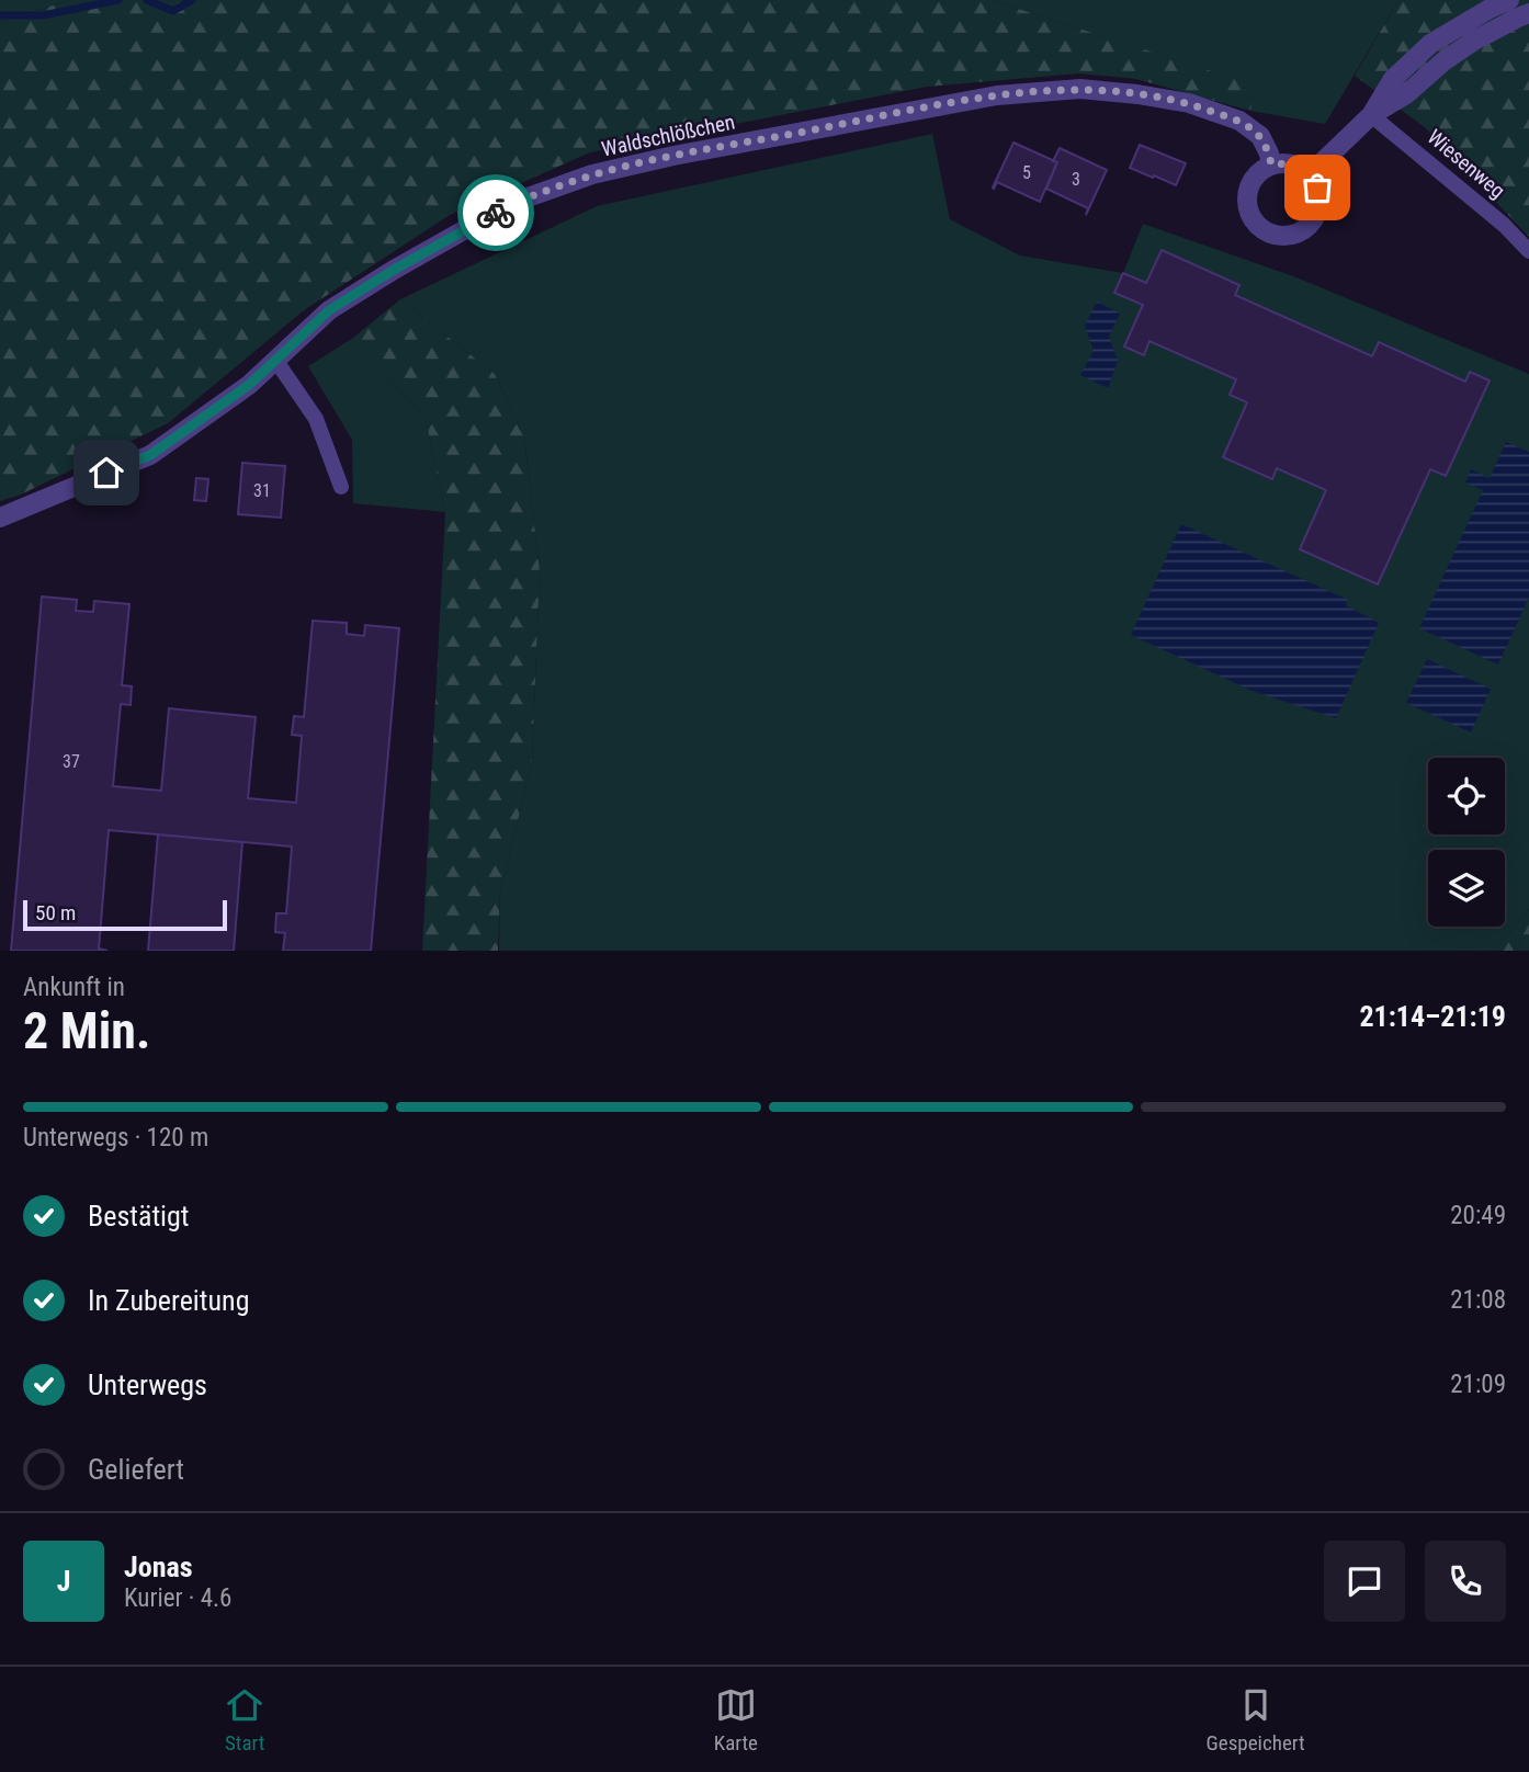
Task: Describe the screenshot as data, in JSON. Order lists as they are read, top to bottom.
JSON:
{
  "streets": {
    "street": ["Waldschlößchen"],
    "lane": ["Wiesenweg"]
  },
  "house_numbers": [
    "5",
    "3",
    "31",
    "37"
  ],
  "scale_bar": "50 m",
  "page": {
    "scale": "50 m",
    "heading": ["2 Min.", "Ankunft in", "21:14–21:19"],
    "panel": ["Jonas", "Kurier · 4.6"],
    "bar": "Unterwegs · 120 m",
    "list": [
      ["Bestätigt", "20:49"],
      ["In Zubereitung", "21:08"],
      ["Unterwegs", "21:09"],
      "Geliefert"
    ],
    "round": "J",
    "tabs": ["Start", "Karte", "Gespeichert"]
  }
}
